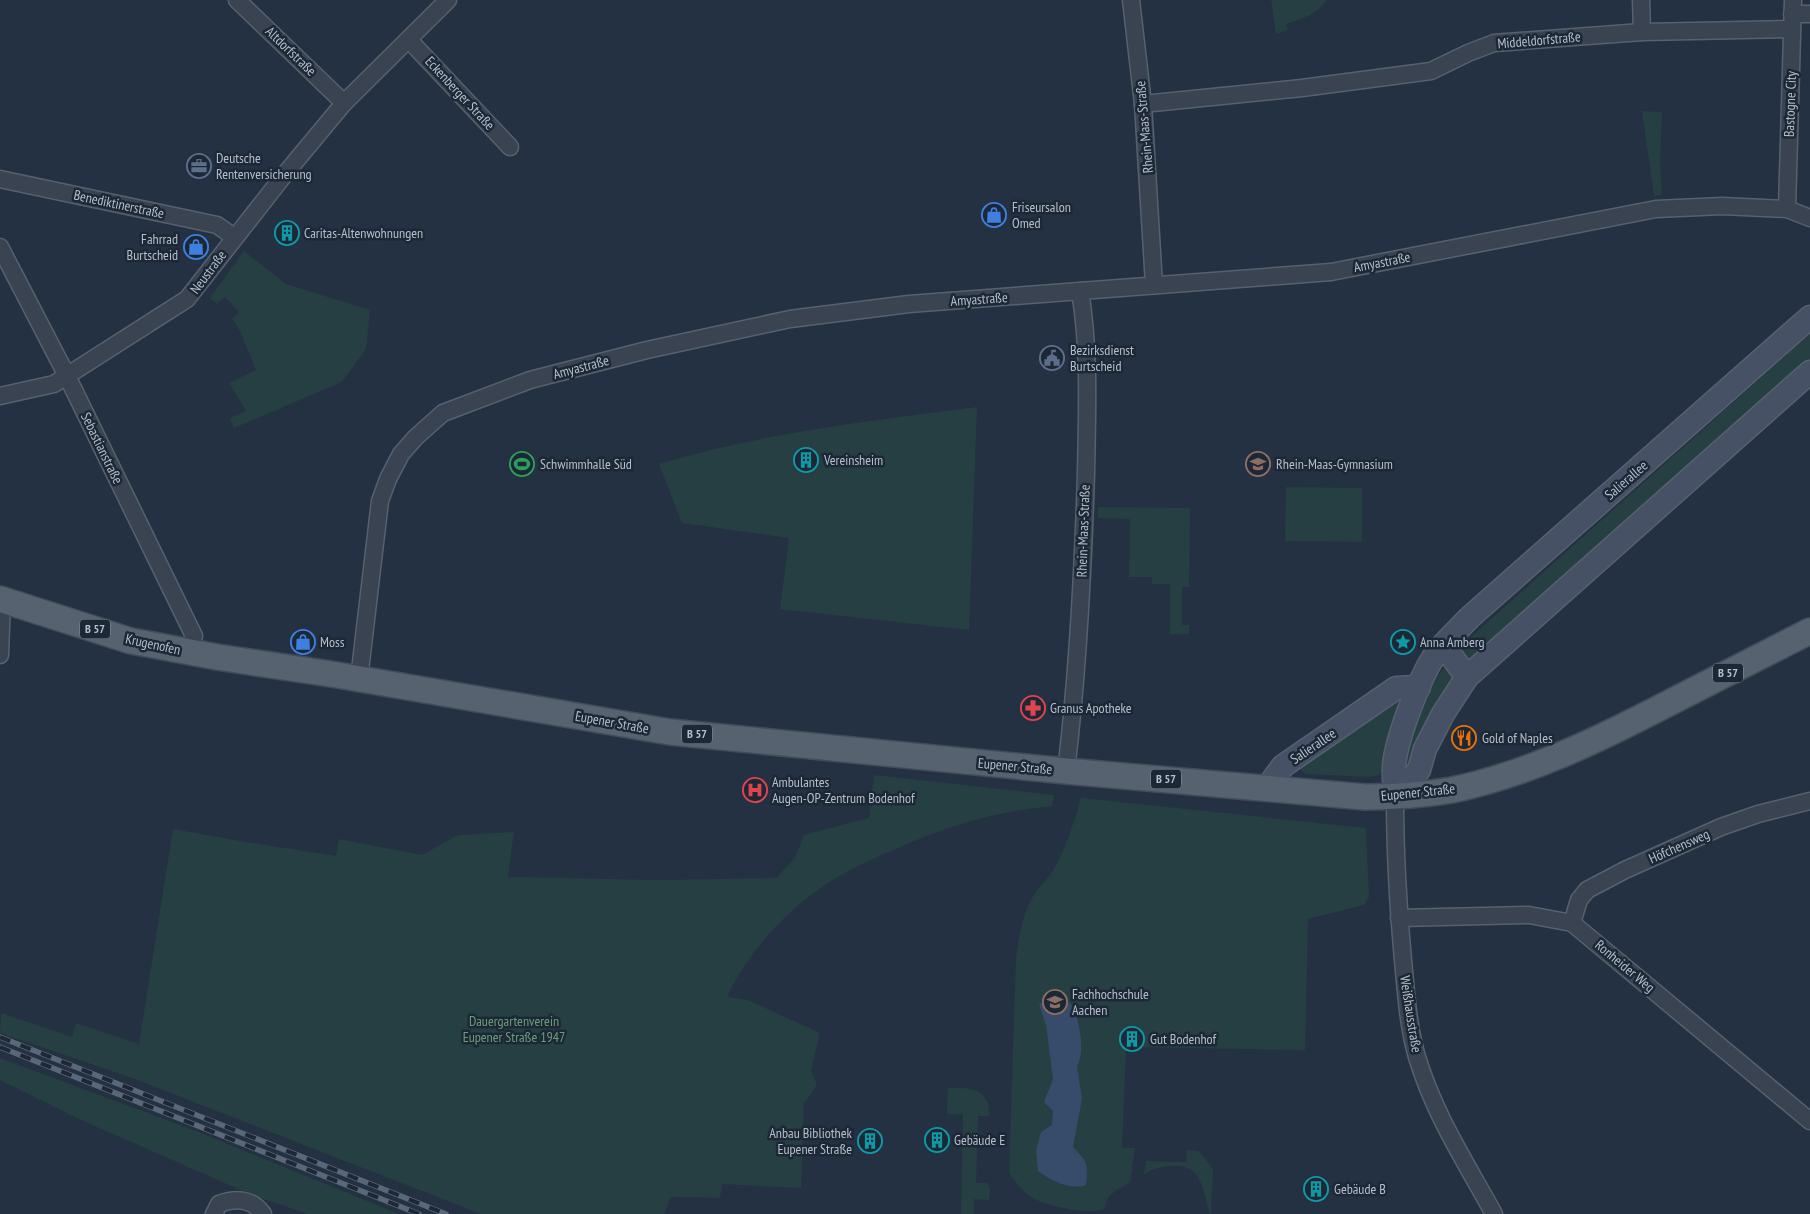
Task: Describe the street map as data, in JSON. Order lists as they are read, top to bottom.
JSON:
{
  "streets": {
    "main road": ["B 57", "Krugenofen", "Eupener Straße"],
    "street": [
      "Middeldorfstraße",
      "Altdorfstraße",
      "Eckenberger Straße",
      "Bastogne City",
      "Rhein-Maas-Straße",
      "Benediktinerstraße",
      "Amyastraße",
      "Neustraße",
      "Sebastianstraße",
      "Salierallee",
      "Höfchensweg",
      "Ronheider Weg",
      "Weißhausstraße"
    ]
  },
  "crossings": [
    ["Middeldorfstraße", "Bastogne City"],
    ["Middeldorfstraße", "Rhein-Maas-Straße"],
    ["Altdorfstraße", "Neustraße"],
    ["Bastogne City", "Amyastraße"],
    ["Rhein-Maas-Straße", "Amyastraße"],
    ["Rhein-Maas-Straße", "Eupener Straße"],
    ["Benediktinerstraße", "Neustraße"],
    ["Amyastraße", "Eupener Straße"],
    ["Neustraße", "Sebastianstraße"],
    ["Sebastianstraße", "Krugenofen"],
    ["Sebastianstraße", "Eupener Straße"],
    ["Salierallee", "Eupener Straße"],
    ["Salierallee", "Weißhausstraße"],
    ["Krugenofen", "Eupener Straße"],
    ["Eupener Straße", "Weißhausstraße"],
    ["Höfchensweg", "Ronheider Weg"],
    ["Ronheider Weg", "Weißhausstraße"]
  ],
  "parks": ["Dauergartenverein Eupener Straße 1947"],
  "places": {
    "office": ["Deutsche Rentenversicherung"],
    "shop": ["Friseursalon Omed", "Fahrrad Burtscheid", "Moss"],
    "building": [
      "Caritas-Altenwohnungen",
      "Vereinsheim",
      "Gut Bodenhof",
      "Gebäude E",
      "Anbau Bibliothek Eupener Straße",
      "Gebäude B"
    ],
    "public building": ["Bezirksdienst Burtscheid"],
    "sports": ["Schwimmhalle Süd"],
    "school or university": ["Rhein-Maas-Gymnasium", "Fachhochschule Aachen"],
    "place": ["Anna Amberg"],
    "pharmacy": ["Granus Apotheke"],
    "restaurant": ["Gold of Naples"],
    "hospital": ["Ambulantes Augen-OP-Zentrum Bodenhof"]
  }
}
